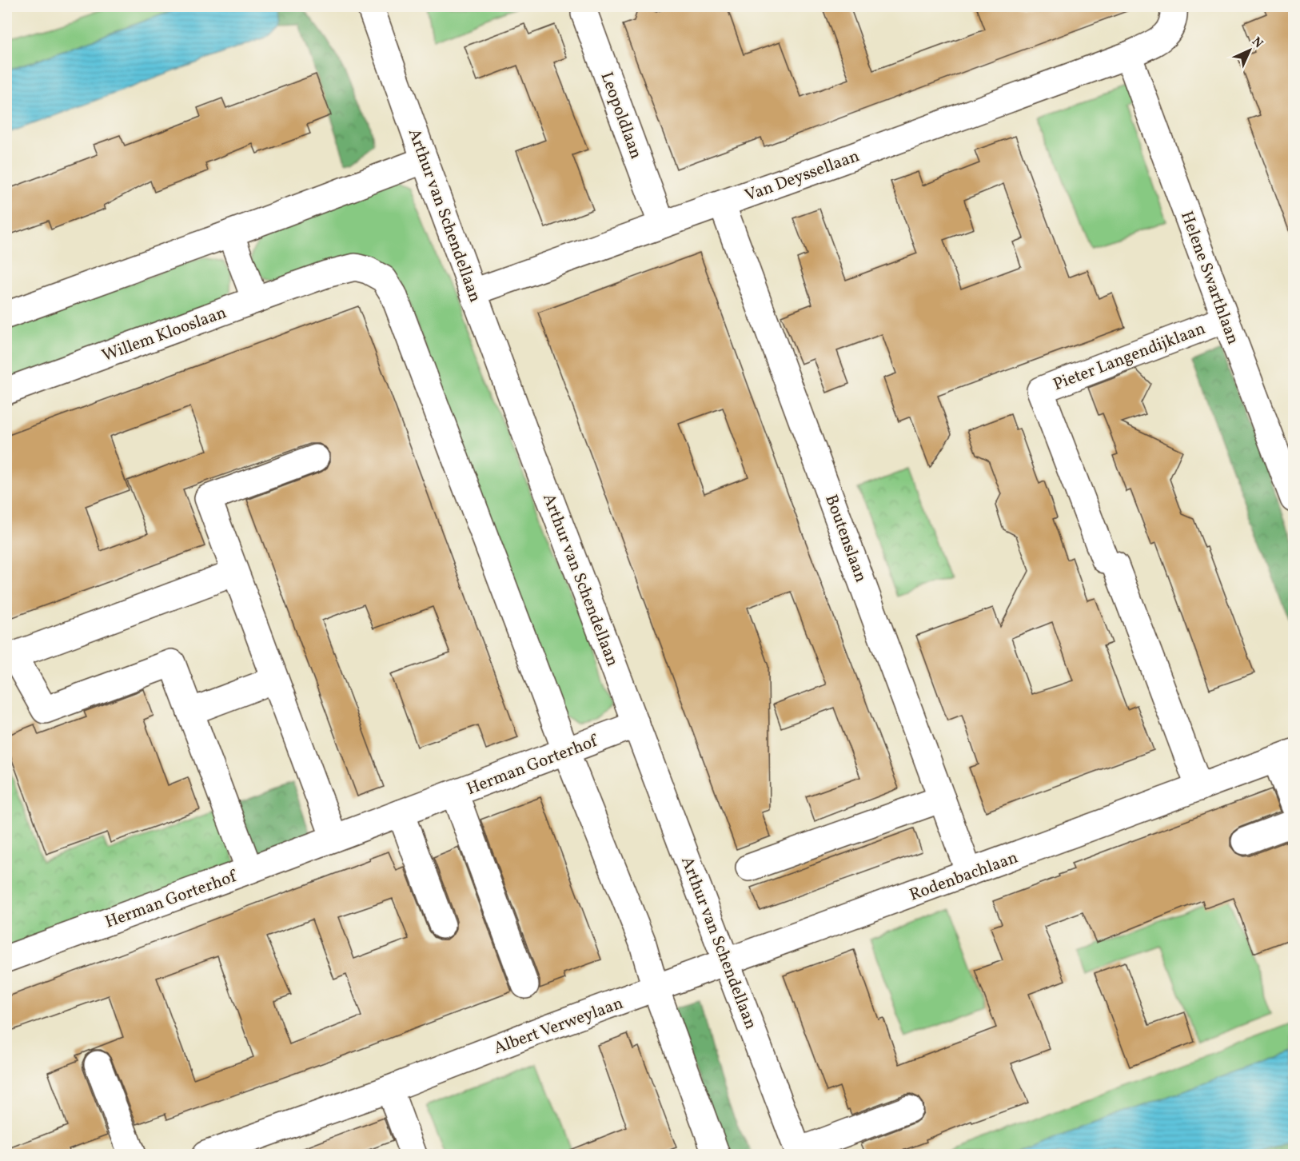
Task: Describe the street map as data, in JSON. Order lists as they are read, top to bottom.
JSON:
{
  "streets": {
    "street": [
      "Leopoldlaan",
      "Van Deyssellaan",
      "Arthur van Schendellaan",
      "Helene Swarthlaan",
      "Willem Klooslaan",
      "Pieter Langendijklaan",
      "Boutenslaan",
      "Herman Gorterhof",
      "Rodenbachlaan",
      "Albert Verweylaan"
    ]
  },
  "crossings": [
    ["Leopoldlaan", "Van Deyssellaan"],
    ["Van Deyssellaan", "Arthur van Schendellaan"],
    ["Van Deyssellaan", "Helene Swarthlaan"],
    ["Van Deyssellaan", "Boutenslaan"],
    ["Arthur van Schendellaan", "Herman Gorterhof"],
    ["Arthur van Schendellaan", "Rodenbachlaan"],
    ["Arthur van Schendellaan", "Albert Verweylaan"],
    ["Helene Swarthlaan", "Pieter Langendijklaan"],
    ["Pieter Langendijklaan", "Rodenbachlaan"],
    ["Boutenslaan", "Rodenbachlaan"],
    ["Rodenbachlaan", "Albert Verweylaan"]
  ],
  "north": "top right"
}
